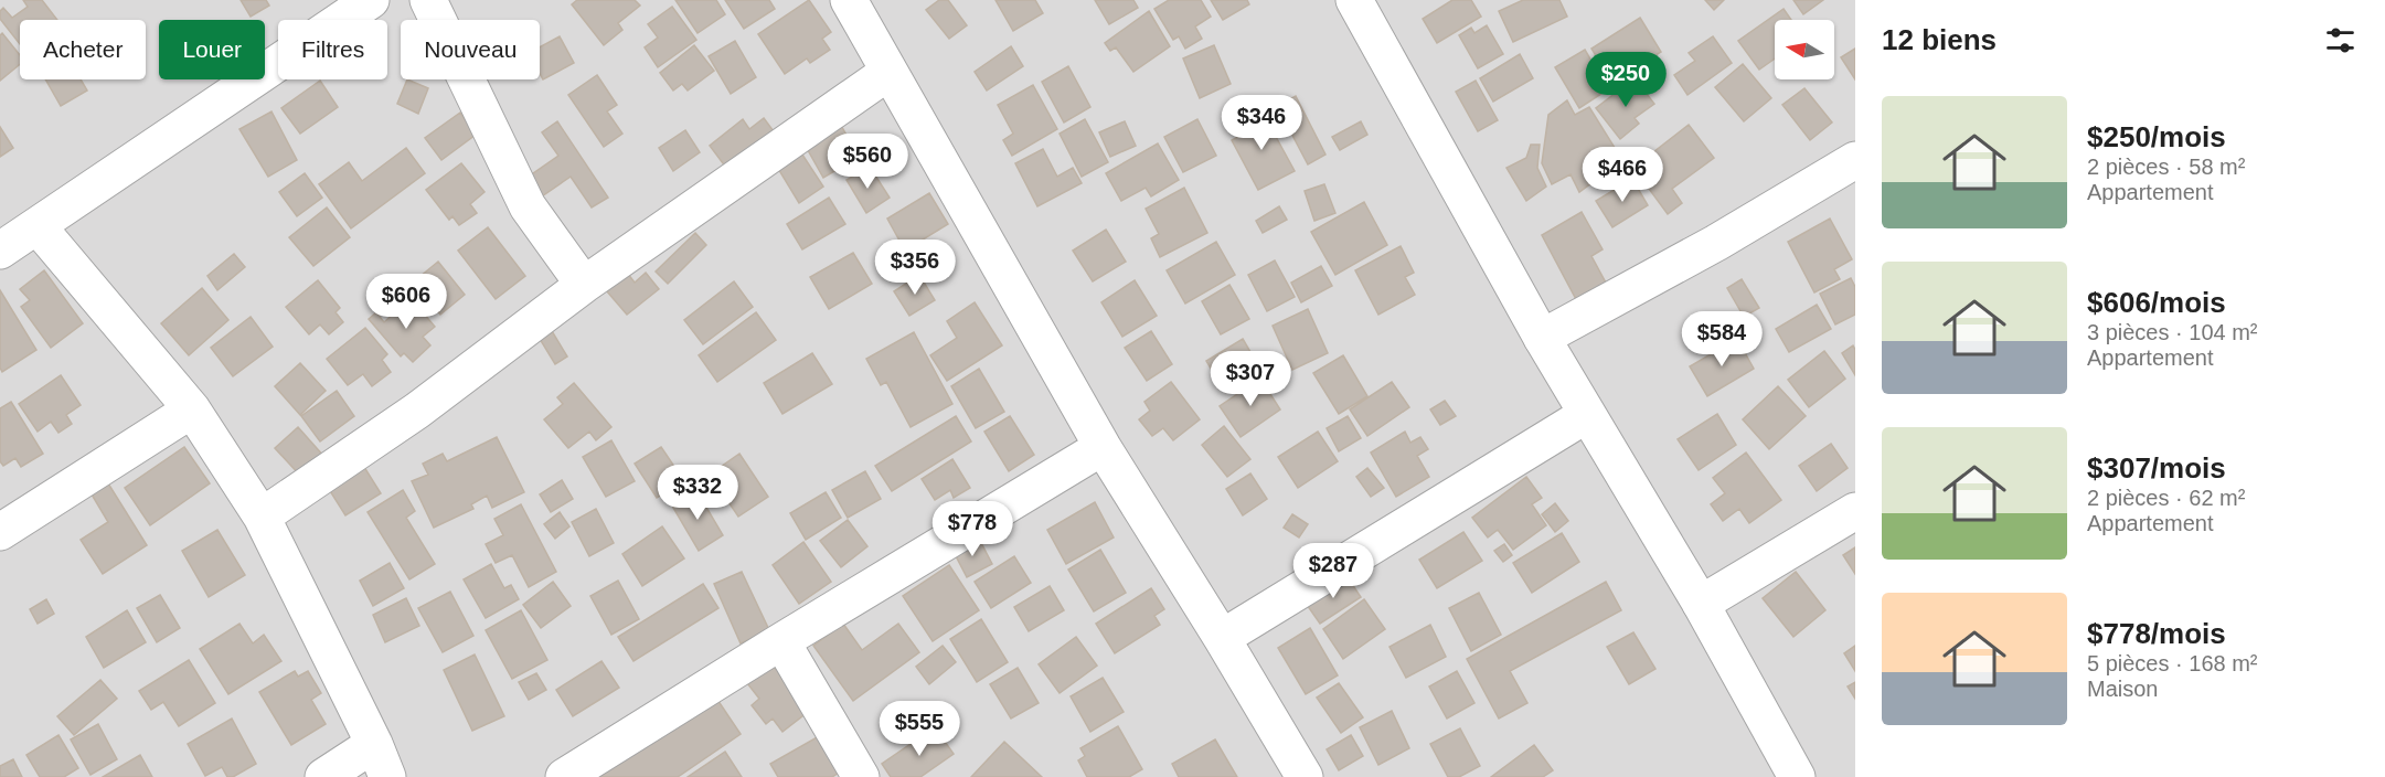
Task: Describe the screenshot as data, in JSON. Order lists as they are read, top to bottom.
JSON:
{
  "north": "left",
  "page": {
    "heading": "12 biens",
    "chip": [
      "Acheter",
      "Louer",
      "Filtres",
      "Nouveau"
    ],
    "price": [
      "$250",
      "$346",
      "$560",
      "$466",
      "$356",
      "$606",
      "$584",
      "$307",
      "$332",
      "$778",
      "$287",
      "$555"
    ],
    "list": [
      {
        "name": "$250/mois",
        "note": "2 pièces · 58 m² · Appartement"
      },
      {
        "name": "$606/mois",
        "note": "3 pièces · 104 m² · Appartement"
      },
      {
        "name": "$307/mois",
        "note": "2 pièces · 62 m² · Appartement"
      },
      {
        "name": "$778/mois",
        "note": "5 pièces · 168 m² · Maison"
      }
    ]
  }
}
